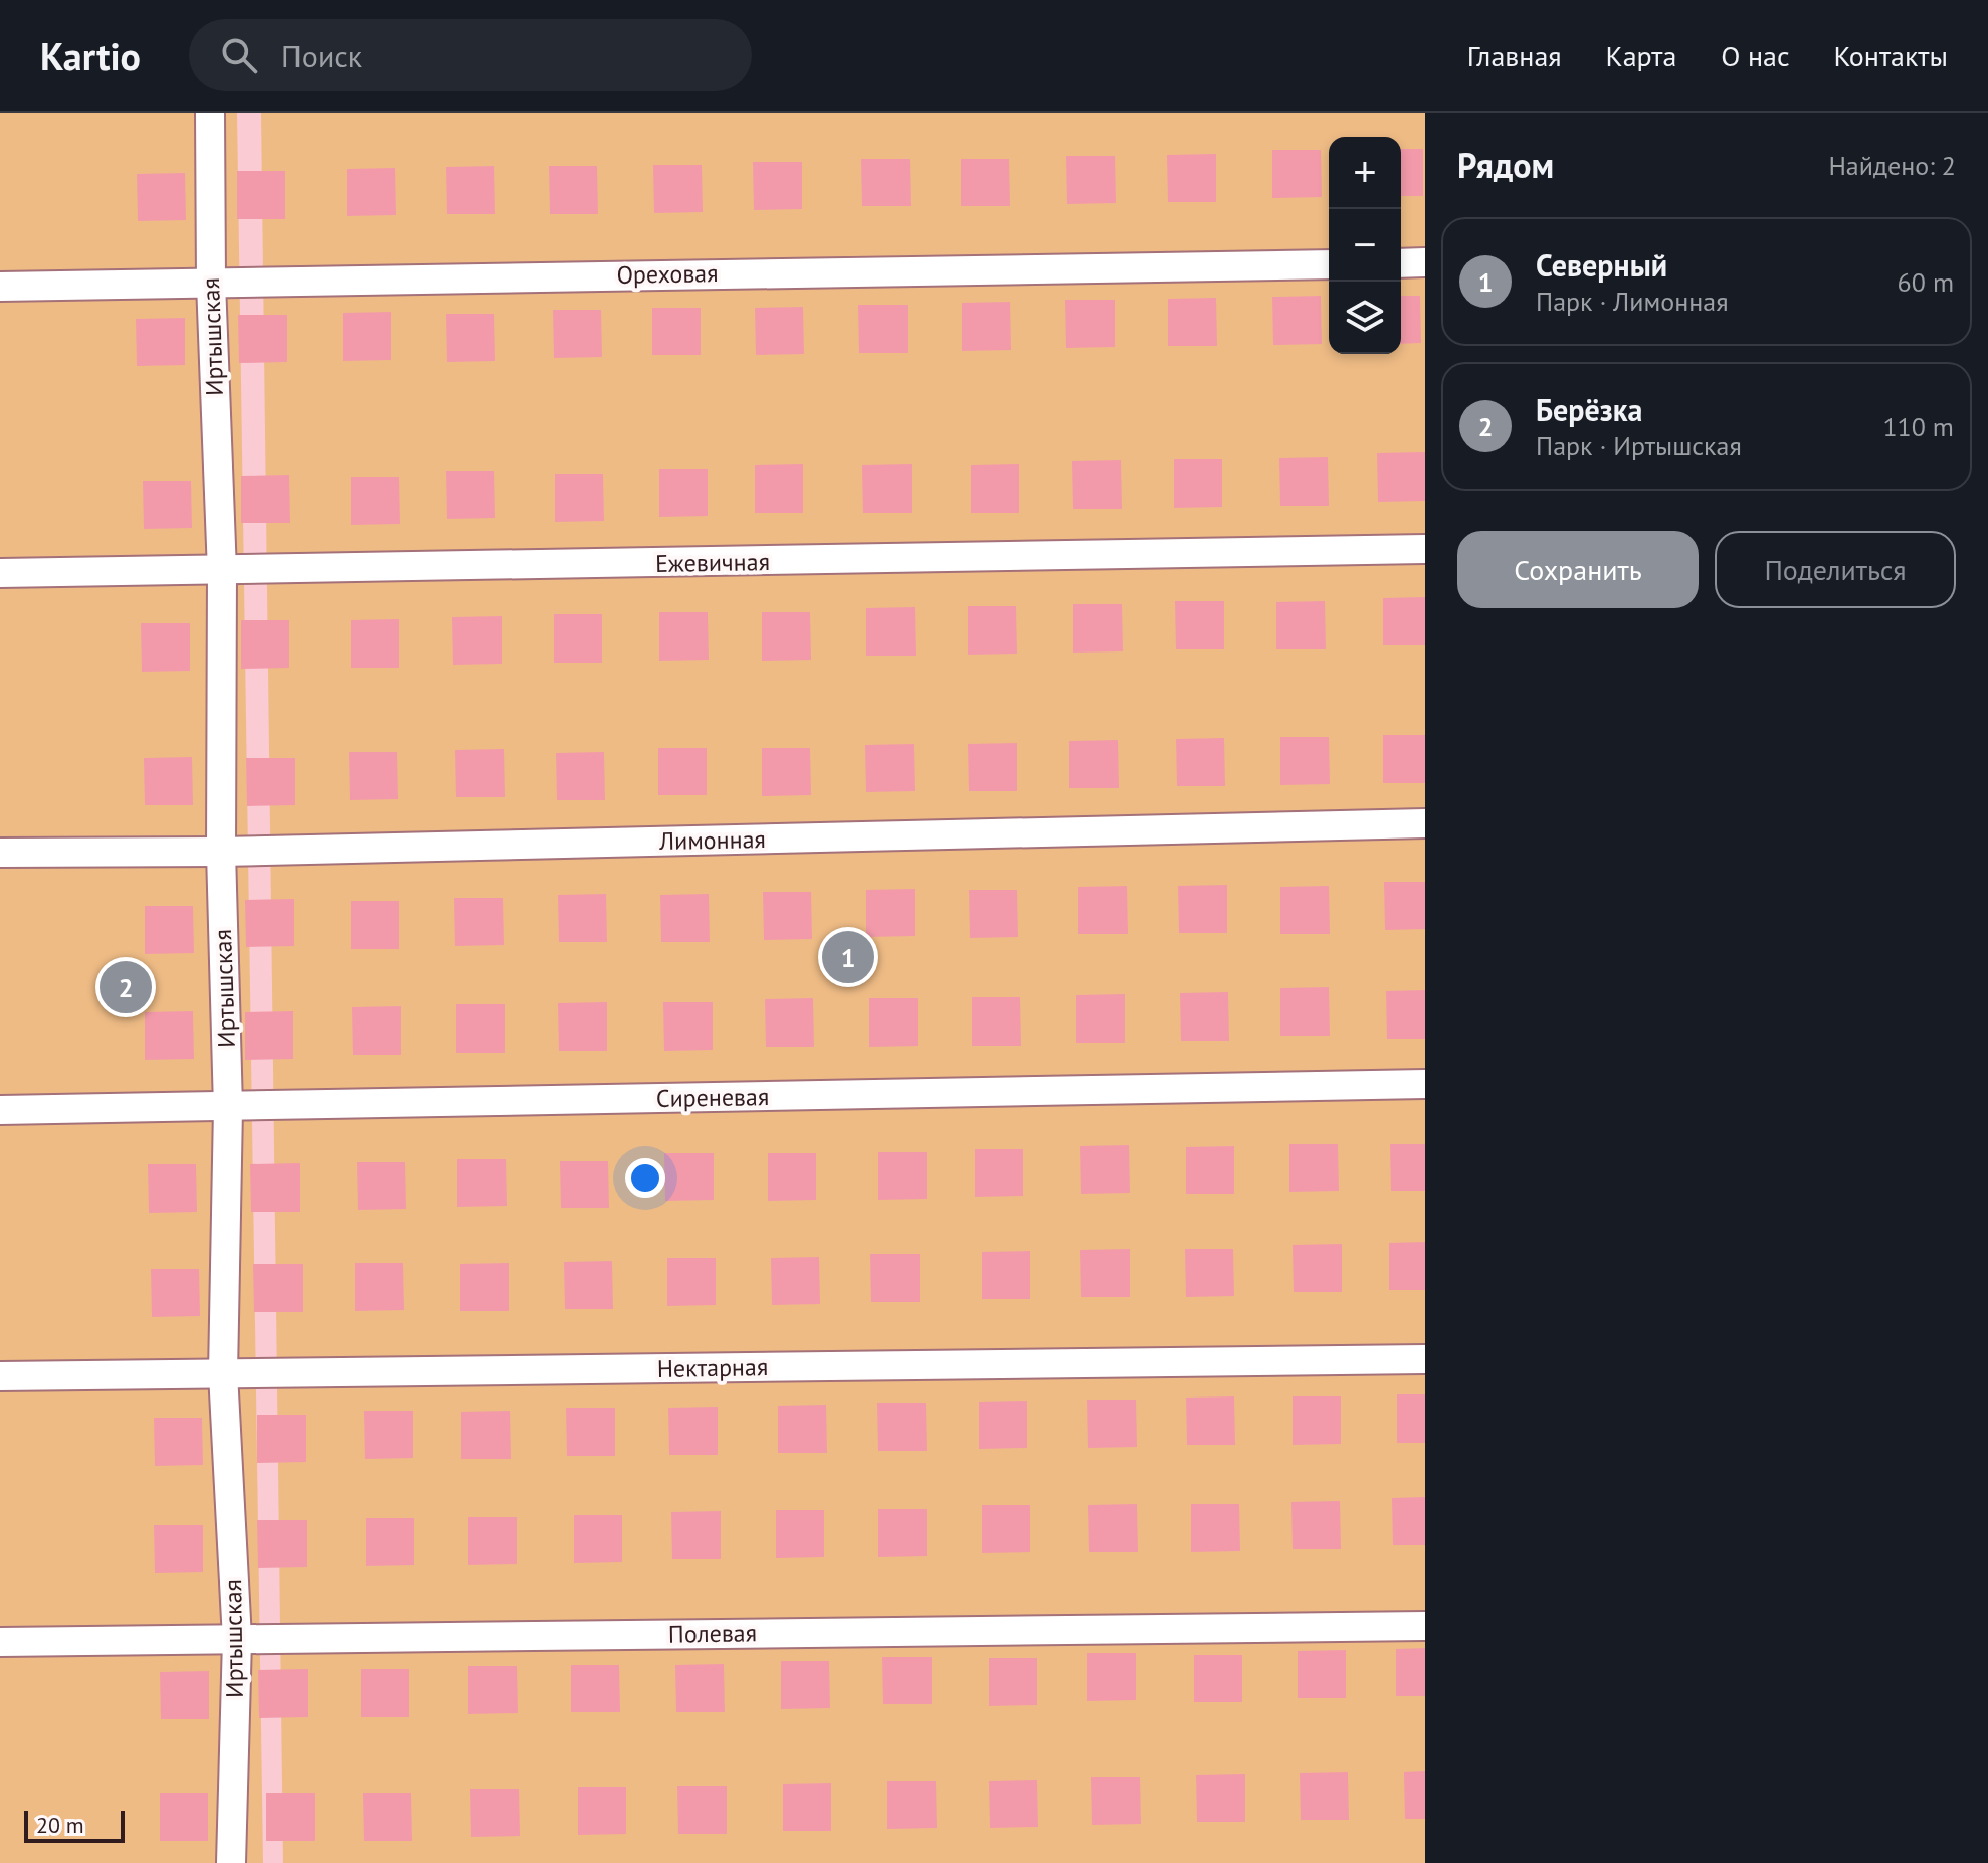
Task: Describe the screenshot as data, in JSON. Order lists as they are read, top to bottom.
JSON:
{
  "streets": {
    "street": [
      "Ореховая",
      "Иртышская",
      "Ежевичная",
      "Лимонная",
      "Сиреневая",
      "Нектарная",
      "Полевая"
    ]
  },
  "crossings": [
    ["Ореховая", "Иртышская"],
    ["Иртышская", "Ежевичная"],
    ["Иртышская", "Лимонная"],
    ["Иртышская", "Сиреневая"],
    ["Иртышская", "Нектарная"],
    ["Иртышская", "Полевая"]
  ],
  "scale_bar": "20 m",
  "page": {
    "header": "Kartio",
    "search": "Поиск",
    "nav": [
      "Главная",
      "Карта",
      "О нас",
      "Контакты"
    ],
    "heading": ["Рядом", "Найдено: 2"],
    "map_buttons": ["+", "−"],
    "list": [
      {
        "mark": "1",
        "name": "Северный",
        "note": "Парк · Лимонная",
        "value": "60 m"
      },
      {
        "mark": "2",
        "name": "Берёзка",
        "note": "Парк · Иртышская",
        "value": "110 m"
      }
    ],
    "buttons": ["Сохранить", "Поделиться"],
    "pins": ["1", "2"],
    "scale": "20 m"
  }
}
